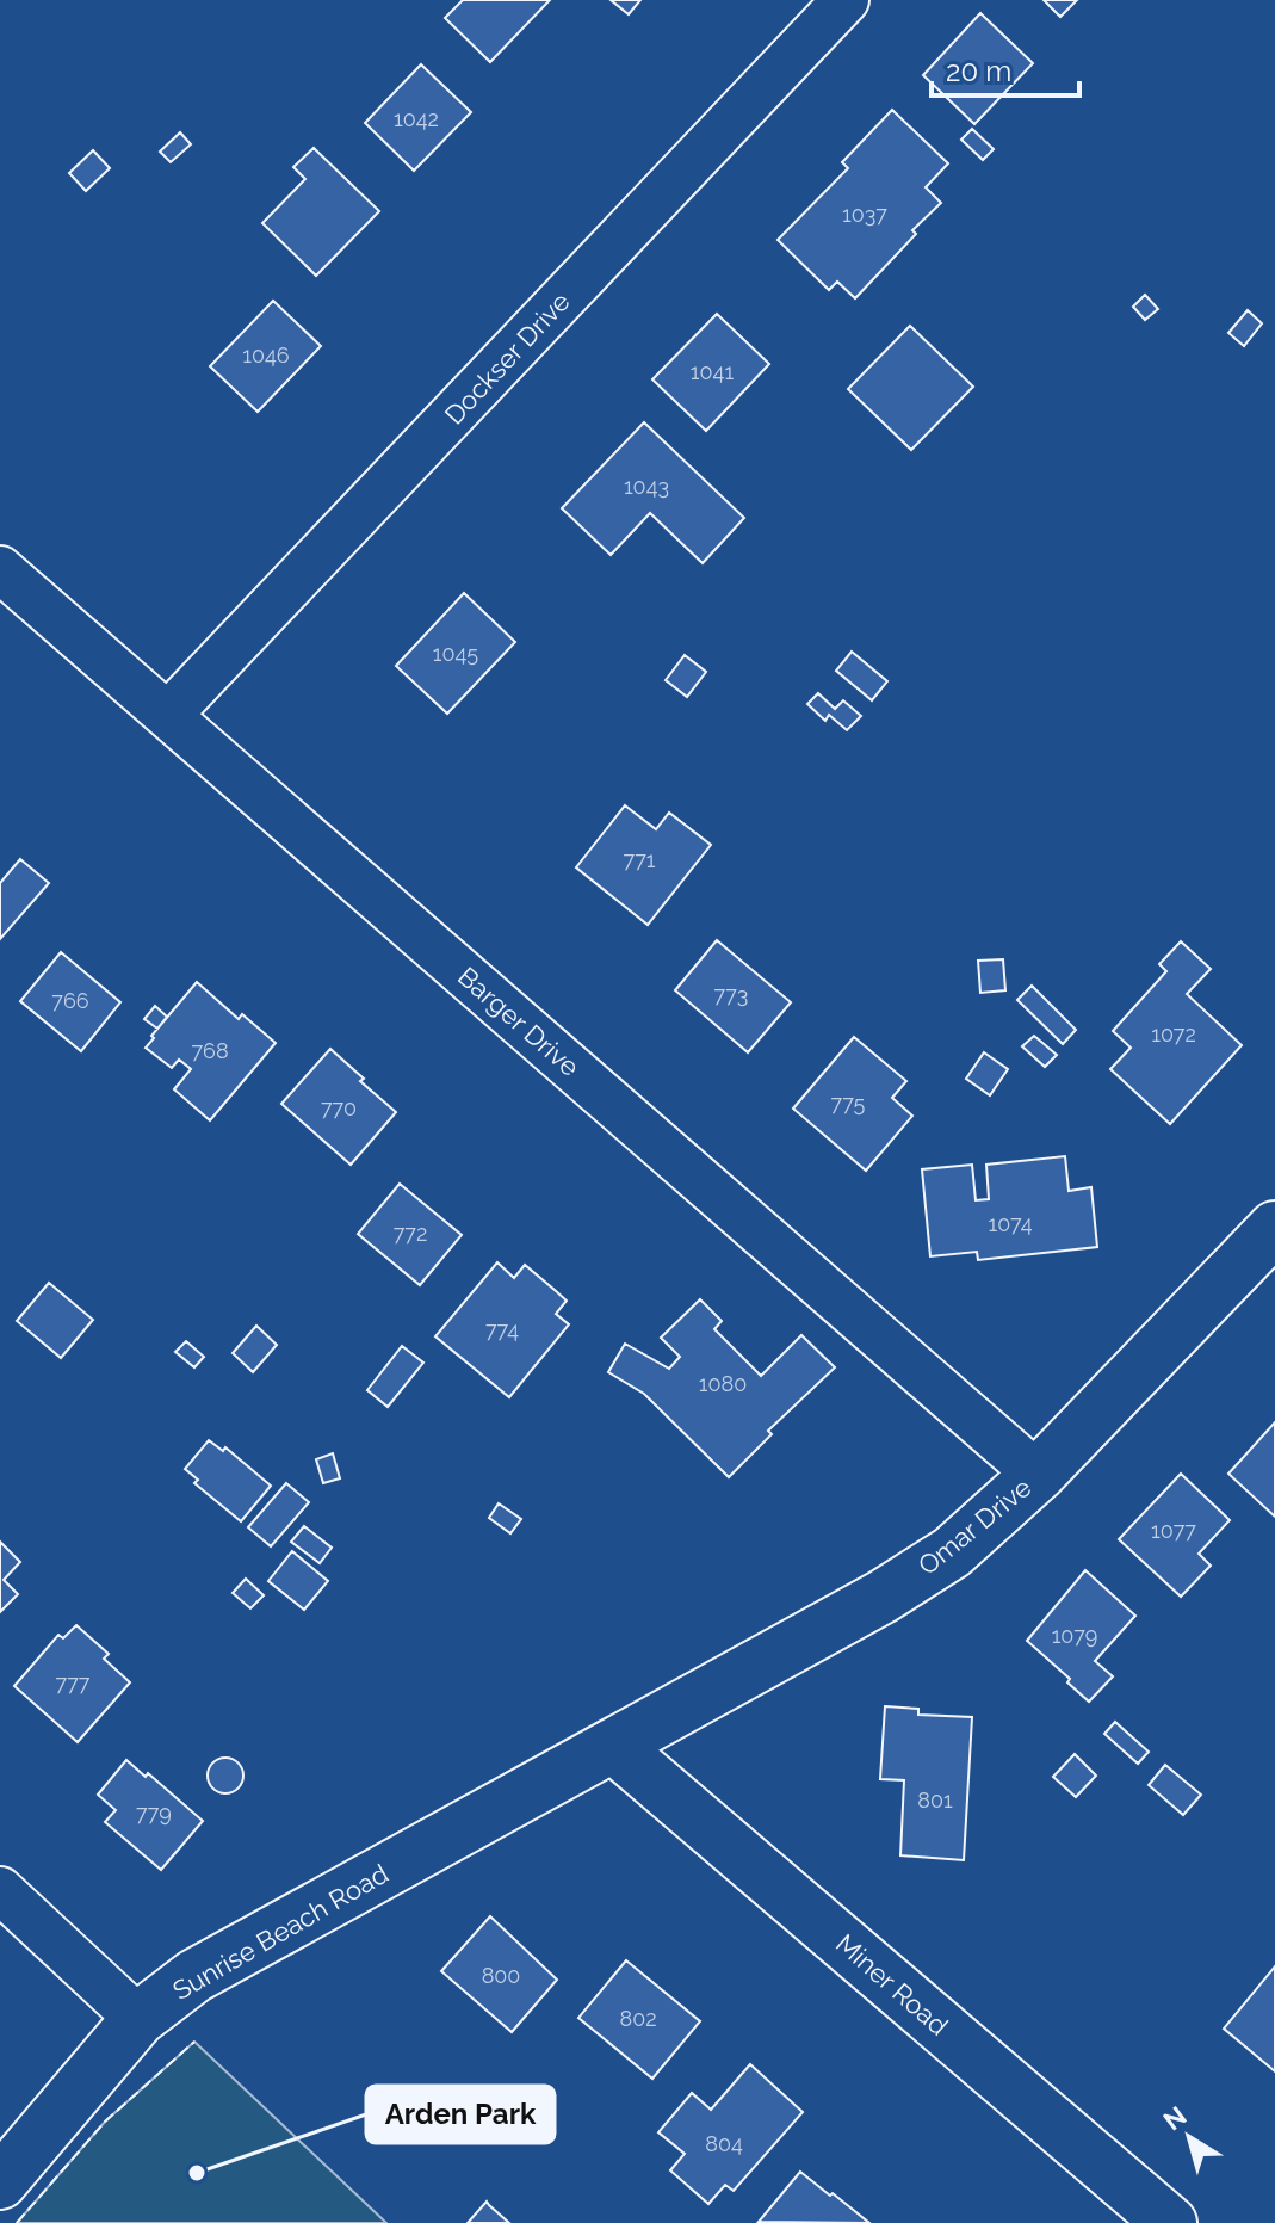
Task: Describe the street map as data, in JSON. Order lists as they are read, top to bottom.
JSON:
{
  "streets": {
    "street": [
      "Dockser Drive",
      "Barger Drive",
      "Omar Drive",
      "Sunrise Beach Road",
      "Miner Road"
    ]
  },
  "crossings": [
    ["Dockser Drive", "Barger Drive"],
    ["Barger Drive", "Omar Drive"],
    ["Omar Drive", "Sunrise Beach Road"],
    ["Omar Drive", "Miner Road"],
    ["Sunrise Beach Road", "Miner Road"]
  ],
  "places": ["Arden Park"],
  "house_numbers": [
    "1042",
    "1037",
    "1046",
    "1041",
    "1043",
    "1045",
    "771",
    "773",
    "766",
    "1072",
    "768",
    "775",
    "770",
    "1074",
    "772",
    "774",
    "1080",
    "1077",
    "1079",
    "777",
    "801",
    "779",
    "800",
    "802",
    "804"
  ],
  "scale_bar": "20 m",
  "north": "top left"
}
